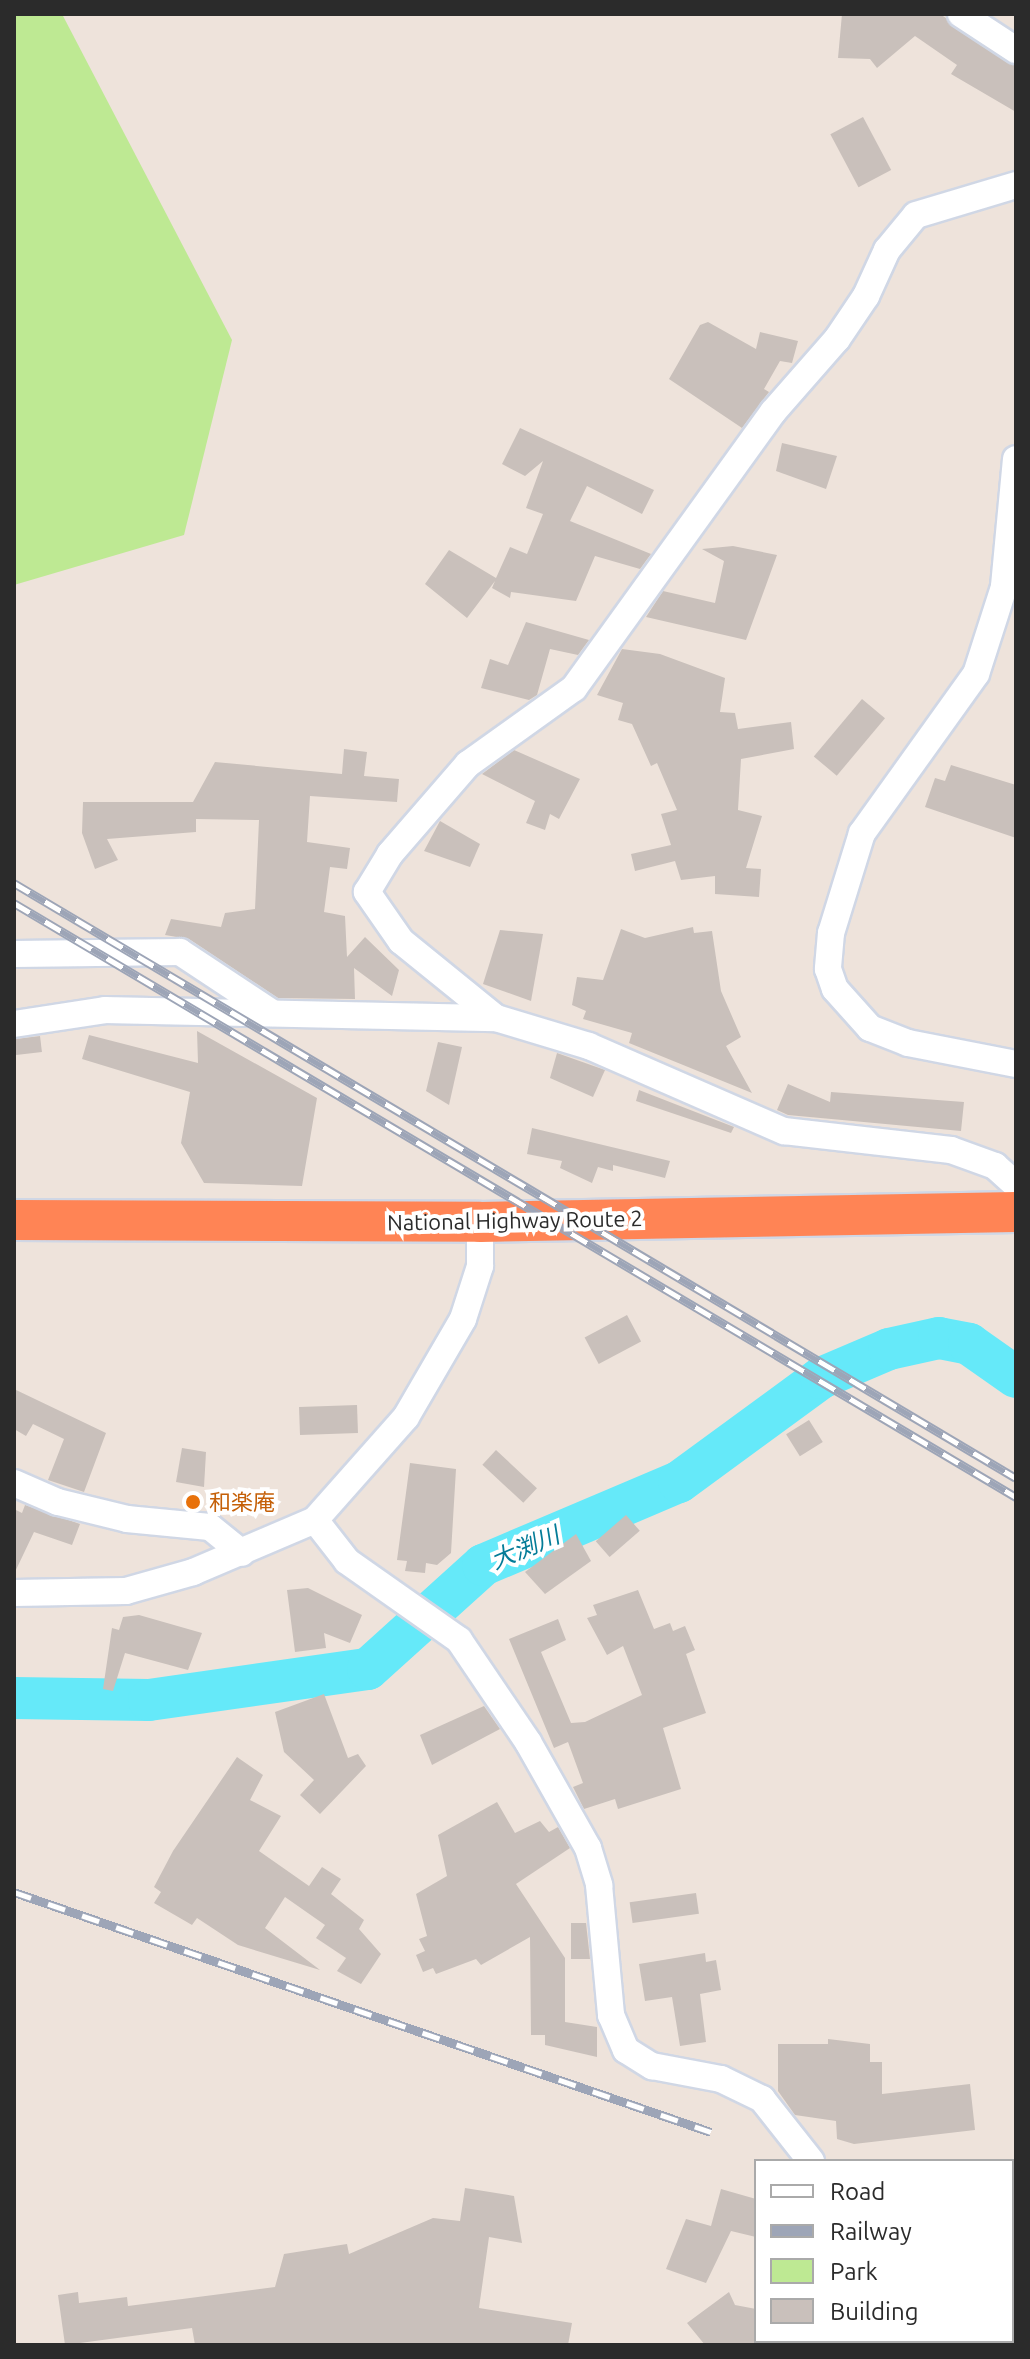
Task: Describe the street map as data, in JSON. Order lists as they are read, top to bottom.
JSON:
{
  "streets": {
    "highway": ["National Highway Route 2"]
  },
  "water": ["大渕川"],
  "places": ["和楽庵"],
  "legend": [
    "Road",
    "Railway",
    "Park",
    "Building"
  ]
}
